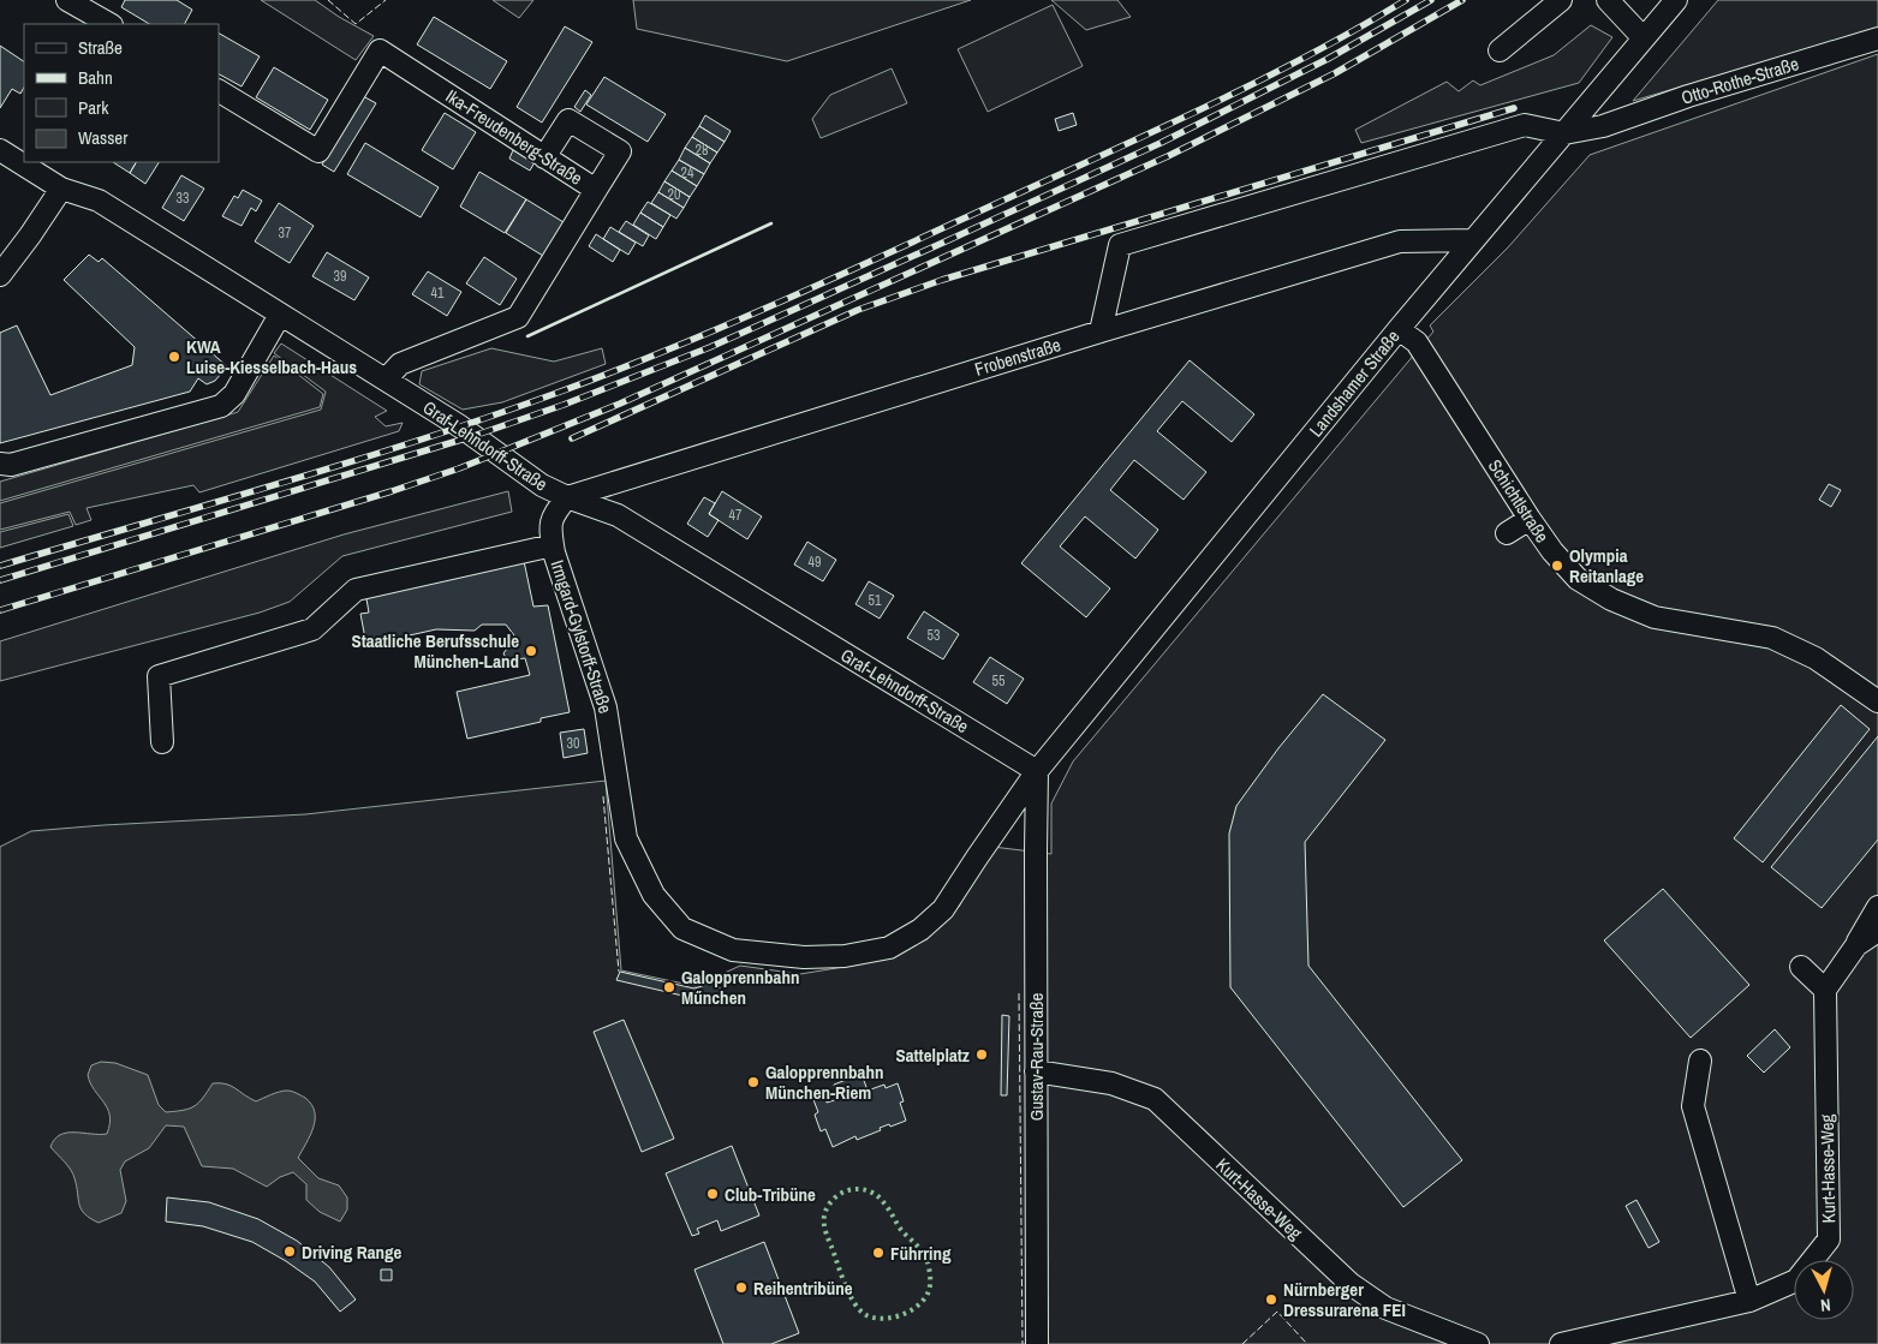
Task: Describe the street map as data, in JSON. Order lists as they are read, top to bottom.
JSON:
{
  "streets": {
    "street": [
      "Otto-Rothe-Straße",
      "Ika-Freudenberg-Straße",
      "Frobenstraße",
      "Landshamer Straße",
      "Graf-Lehndorff-Straße",
      "Schichtlstraße",
      "Irmgard-Gylstorff-Straße",
      "Gustav-Rau-Straße",
      "Kurt-Hasse-Weg"
    ]
  },
  "crossings": [
    ["Otto-Rothe-Straße", "Frobenstraße"],
    ["Otto-Rothe-Straße", "Landshamer Straße"],
    ["Ika-Freudenberg-Straße", "Graf-Lehndorff-Straße"],
    ["Frobenstraße", "Landshamer Straße"],
    ["Frobenstraße", "Graf-Lehndorff-Straße"],
    ["Frobenstraße", "Irmgard-Gylstorff-Straße"],
    ["Landshamer Straße", "Graf-Lehndorff-Straße"],
    ["Landshamer Straße", "Schichtlstraße"],
    ["Landshamer Straße", "Irmgard-Gylstorff-Straße"],
    ["Landshamer Straße", "Gustav-Rau-Straße"],
    ["Graf-Lehndorff-Straße", "Irmgard-Gylstorff-Straße"],
    ["Graf-Lehndorff-Straße", "Gustav-Rau-Straße"],
    ["Irmgard-Gylstorff-Straße", "Gustav-Rau-Straße"],
    ["Gustav-Rau-Straße", "Kurt-Hasse-Weg"]
  ],
  "places": [
    "KWA Luise-Kiesselbach-Haus",
    "Olympia Reitanlage",
    "Staatliche Berufsschule München-Land",
    "Galopprennbahn Műnchen",
    "Sattelplatz",
    "Galopprennbahn München-Riem",
    "Club-Tribüne",
    "Driving Range",
    "Führring",
    "Reihentribüne",
    "Nürnberger Dressurarena FEI"
  ],
  "house_numbers": [
    "28",
    "24",
    "20",
    "33",
    "37",
    "39",
    "41",
    "47",
    "49",
    "51",
    "53",
    "55",
    "30"
  ],
  "legend": [
    "Straße",
    "Bahn",
    "Park",
    "Wasser"
  ],
  "north": "bottom"
}
